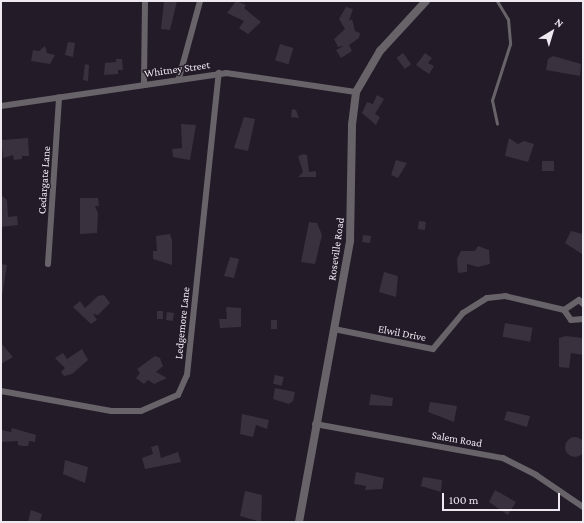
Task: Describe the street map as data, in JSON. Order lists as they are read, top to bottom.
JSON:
{
  "streets": {
    "street": [
      "Whitney Street",
      "Cedargate Lane",
      "Roseville Road",
      "Ledgemore Lane",
      "Elwil Drive",
      "Salem Road"
    ]
  },
  "crossings": [
    ["Whitney Street", "Cedargate Lane"],
    ["Whitney Street", "Roseville Road"],
    ["Whitney Street", "Ledgemore Lane"],
    ["Roseville Road", "Elwil Drive"],
    ["Roseville Road", "Salem Road"]
  ],
  "scale_bar": "100 m",
  "north": "top right"
}
